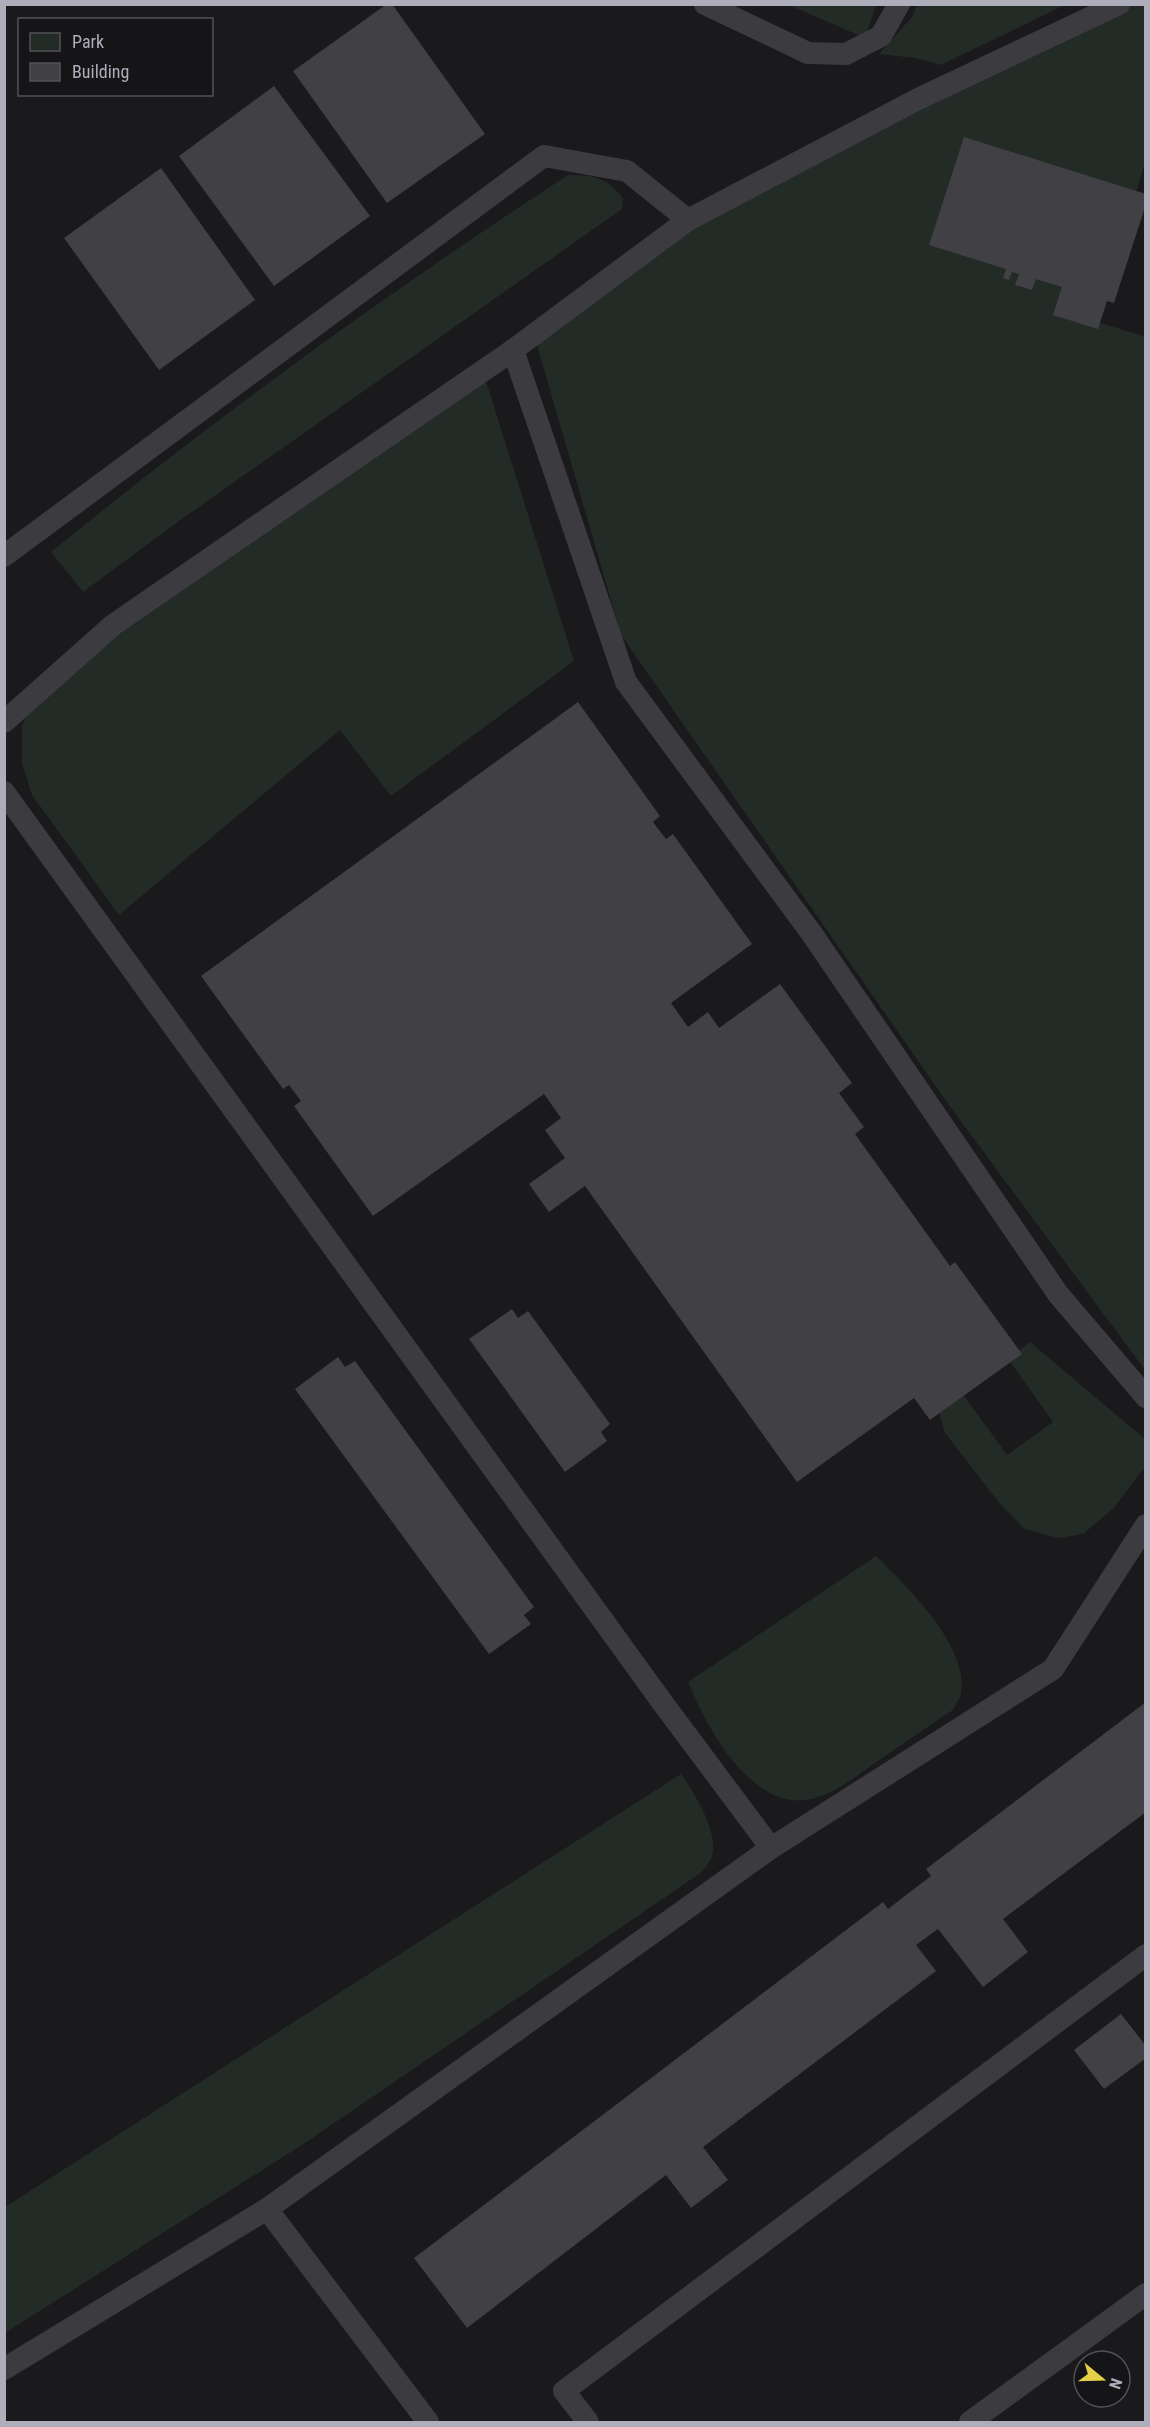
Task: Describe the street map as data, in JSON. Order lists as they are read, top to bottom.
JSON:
{
  "legend": ["Park", "Building"],
  "north": "right"
}
